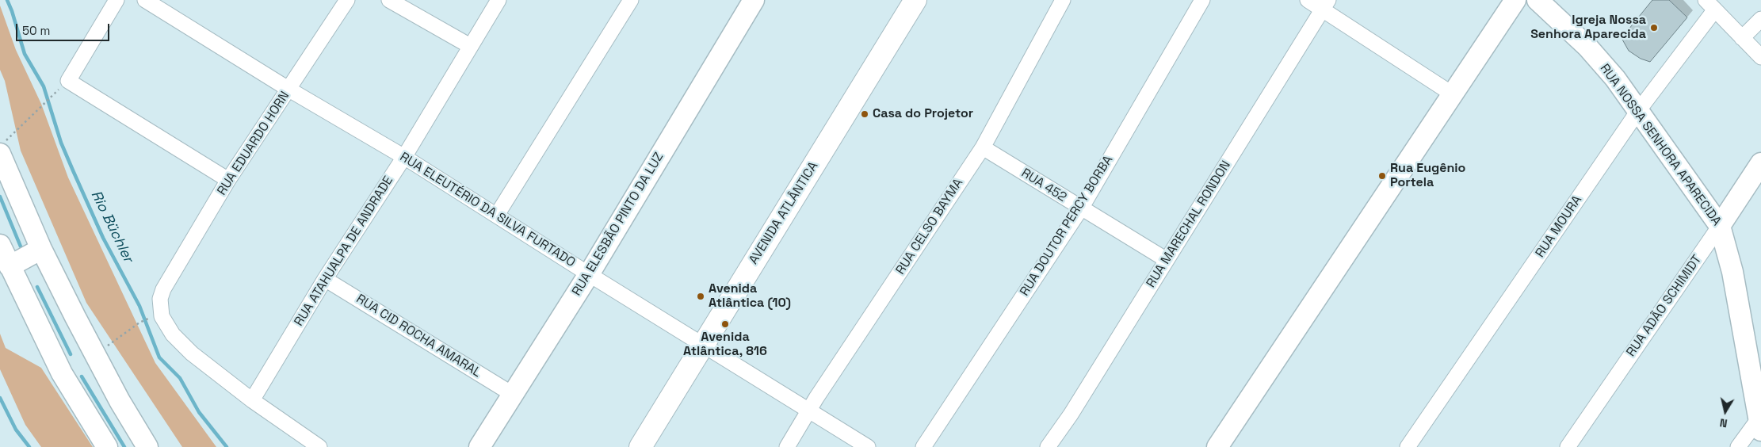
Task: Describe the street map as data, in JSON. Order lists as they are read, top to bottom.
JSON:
{
  "streets": {
    "main road": ["AVENIDA ATLÂNTICA"],
    "street": [
      "RUA EDUARDO HORN",
      "RUA NOSSA SENHORA APARECIDA",
      "RUA 452",
      "RUA ELEUTÉRIO DA SILVA FURTADO",
      "RUA ELESBÃO PINTO DA LUZ",
      "RUA MARECHAL RONDON",
      "RUA DOUTOR PERCY BORBA",
      "RUA CELSO BAYMA",
      "RUA MOURA",
      "RUA ATAHUALPA DE ANDRADE",
      "RUA ADÃO SCHIMIDT",
      "RUA CID ROCHA AMARAL"
    ]
  },
  "crossings": [
    ["RUA EDUARDO HORN", "RUA ELEUTÉRIO DA SILVA FURTADO"],
    ["RUA EDUARDO HORN", "RUA ATAHUALPA DE ANDRADE"],
    ["RUA NOSSA SENHORA APARECIDA", "RUA MOURA"],
    ["RUA NOSSA SENHORA APARECIDA", "RUA ADÃO SCHIMIDT"],
    ["RUA 452", "RUA MARECHAL RONDON"],
    ["RUA 452", "RUA DOUTOR PERCY BORBA"],
    ["RUA 452", "RUA CELSO BAYMA"],
    ["RUA ELEUTÉRIO DA SILVA FURTADO", "AVENIDA ATLÂNTICA"],
    ["RUA ELEUTÉRIO DA SILVA FURTADO", "RUA ELESBÃO PINTO DA LUZ"],
    ["RUA ELEUTÉRIO DA SILVA FURTADO", "RUA CELSO BAYMA"],
    ["RUA ELEUTÉRIO DA SILVA FURTADO", "RUA ATAHUALPA DE ANDRADE"],
    ["RUA ELESBÃO PINTO DA LUZ", "RUA CID ROCHA AMARAL"],
    ["RUA ATAHUALPA DE ANDRADE", "RUA CID ROCHA AMARAL"]
  ],
  "water": ["Rio Büchler"],
  "places": [
    "Igreja Nossa Senhora Aparecida",
    "Casa do Projetor",
    "Rua Eugênio Portela",
    "Avenida Atlântica (10)",
    "Avenida Atlântica, 816"
  ],
  "scale_bar": "50 m",
  "north": "bottom"
}
